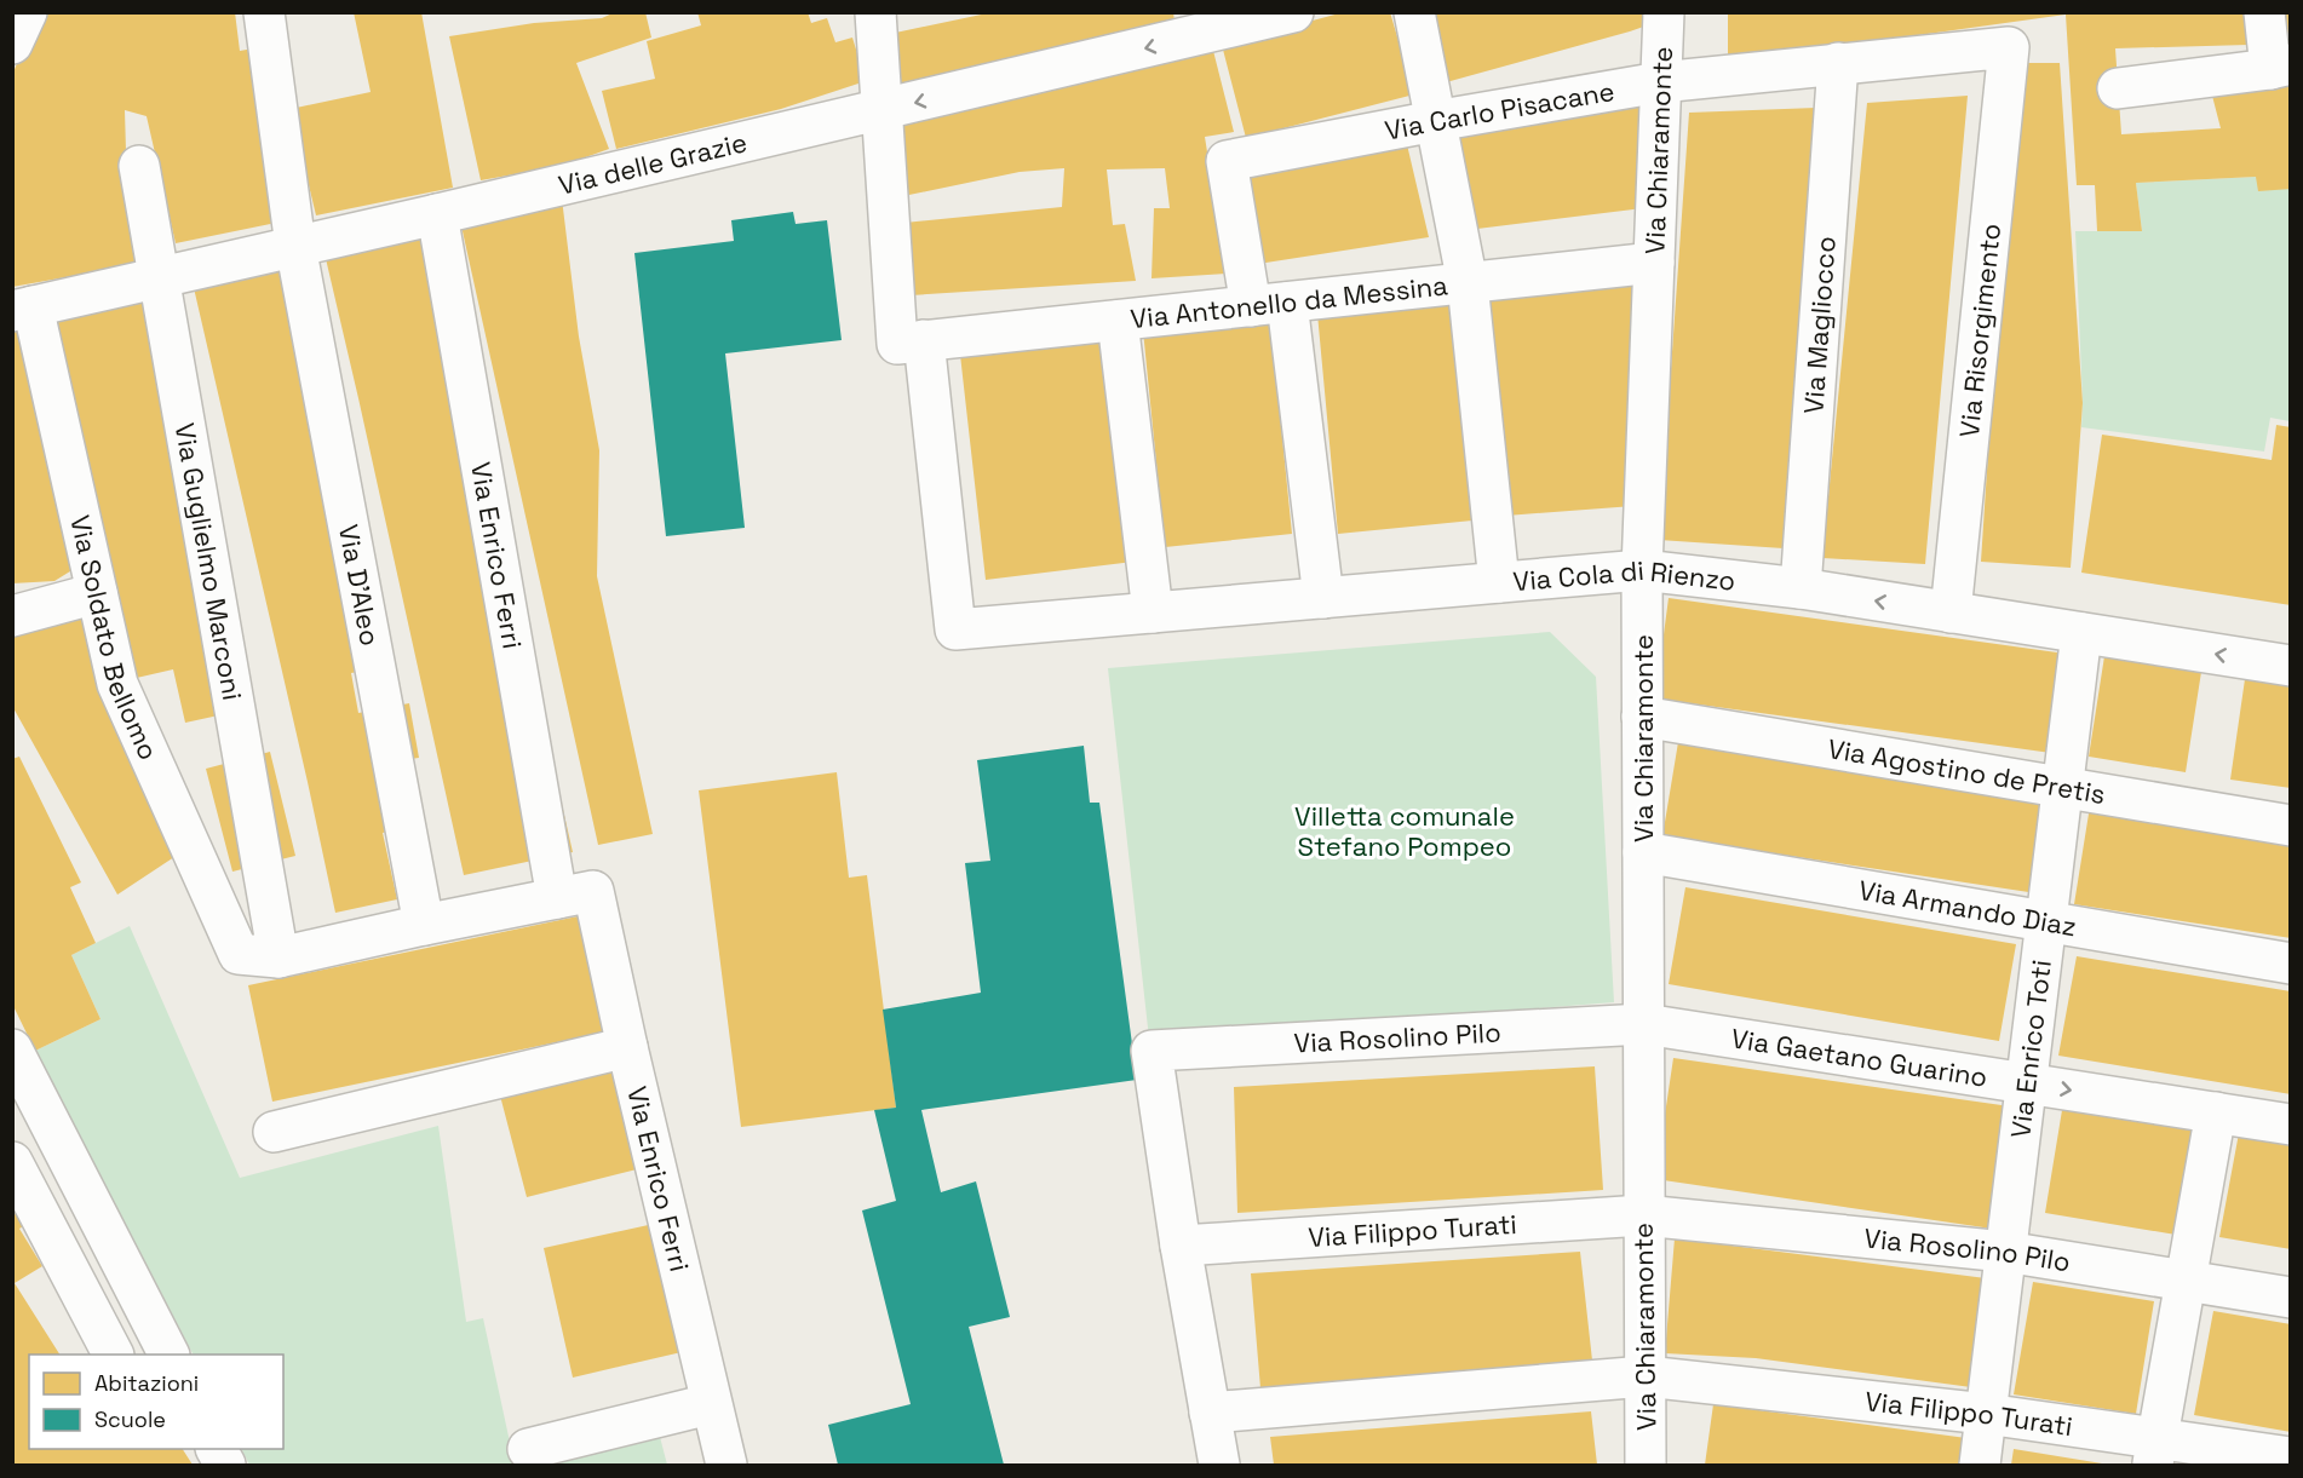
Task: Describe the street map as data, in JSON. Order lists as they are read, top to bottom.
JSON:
{
  "streets": {
    "street": [
      "Via Carlo Pisacane",
      "Via Chiaramonte",
      "Via delle Grazie",
      "Via Antonello da Messina",
      "Via Magliocco",
      "Via Risorgimento",
      "Via Enrico Ferri",
      "Via Guglielmo Marconi",
      "Via Cola di Rienzo",
      "Via D'Aleo",
      "Via Soldato Bellomo",
      "Via Agostino de Pretis",
      "Via Armando Diaz",
      "Via Rosolino Pilo",
      "Via Enrico Toti",
      "Via Gaetano Guarino",
      "Via Filippo Turati"
    ]
  },
  "crossings": [
    ["Via Carlo Pisacane", "Via Chiaramonte"],
    ["Via Carlo Pisacane", "Via Antonello da Messina"],
    ["Via Carlo Pisacane", "Via Magliocco"],
    ["Via Carlo Pisacane", "Via Risorgimento"],
    ["Via Chiaramonte", "Via Antonello da Messina"],
    ["Via Chiaramonte", "Via Cola di Rienzo"],
    ["Via Chiaramonte", "Via Agostino de Pretis"],
    ["Via Chiaramonte", "Via Armando Diaz"],
    ["Via Chiaramonte", "Via Rosolino Pilo"],
    ["Via Chiaramonte", "Via Gaetano Guarino"],
    ["Via Chiaramonte", "Via Filippo Turati"],
    ["Via delle Grazie", "Via Antonello da Messina"],
    ["Via delle Grazie", "Via Enrico Ferri"],
    ["Via delle Grazie", "Via Guglielmo Marconi"],
    ["Via delle Grazie", "Via D'Aleo"],
    ["Via delle Grazie", "Via Soldato Bellomo"],
    ["Via Antonello da Messina", "Via Cola di Rienzo"],
    ["Via Magliocco", "Via Cola di Rienzo"],
    ["Via Risorgimento", "Via Cola di Rienzo"],
    ["Via Guglielmo Marconi", "Via Soldato Bellomo"],
    ["Via Cola di Rienzo", "Via Enrico Toti"],
    ["Via Agostino de Pretis", "Via Enrico Toti"],
    ["Via Armando Diaz", "Via Enrico Toti"],
    ["Via Rosolino Pilo", "Via Enrico Toti"],
    ["Via Rosolino Pilo", "Via Gaetano Guarino"],
    ["Via Rosolino Pilo", "Via Filippo Turati"],
    ["Via Enrico Toti", "Via Gaetano Guarino"],
    ["Via Enrico Toti", "Via Filippo Turati"]
  ],
  "parks": ["Villetta comunale Stefano Pompeo"],
  "legend": ["Abitazioni", "Scuole"]
}
